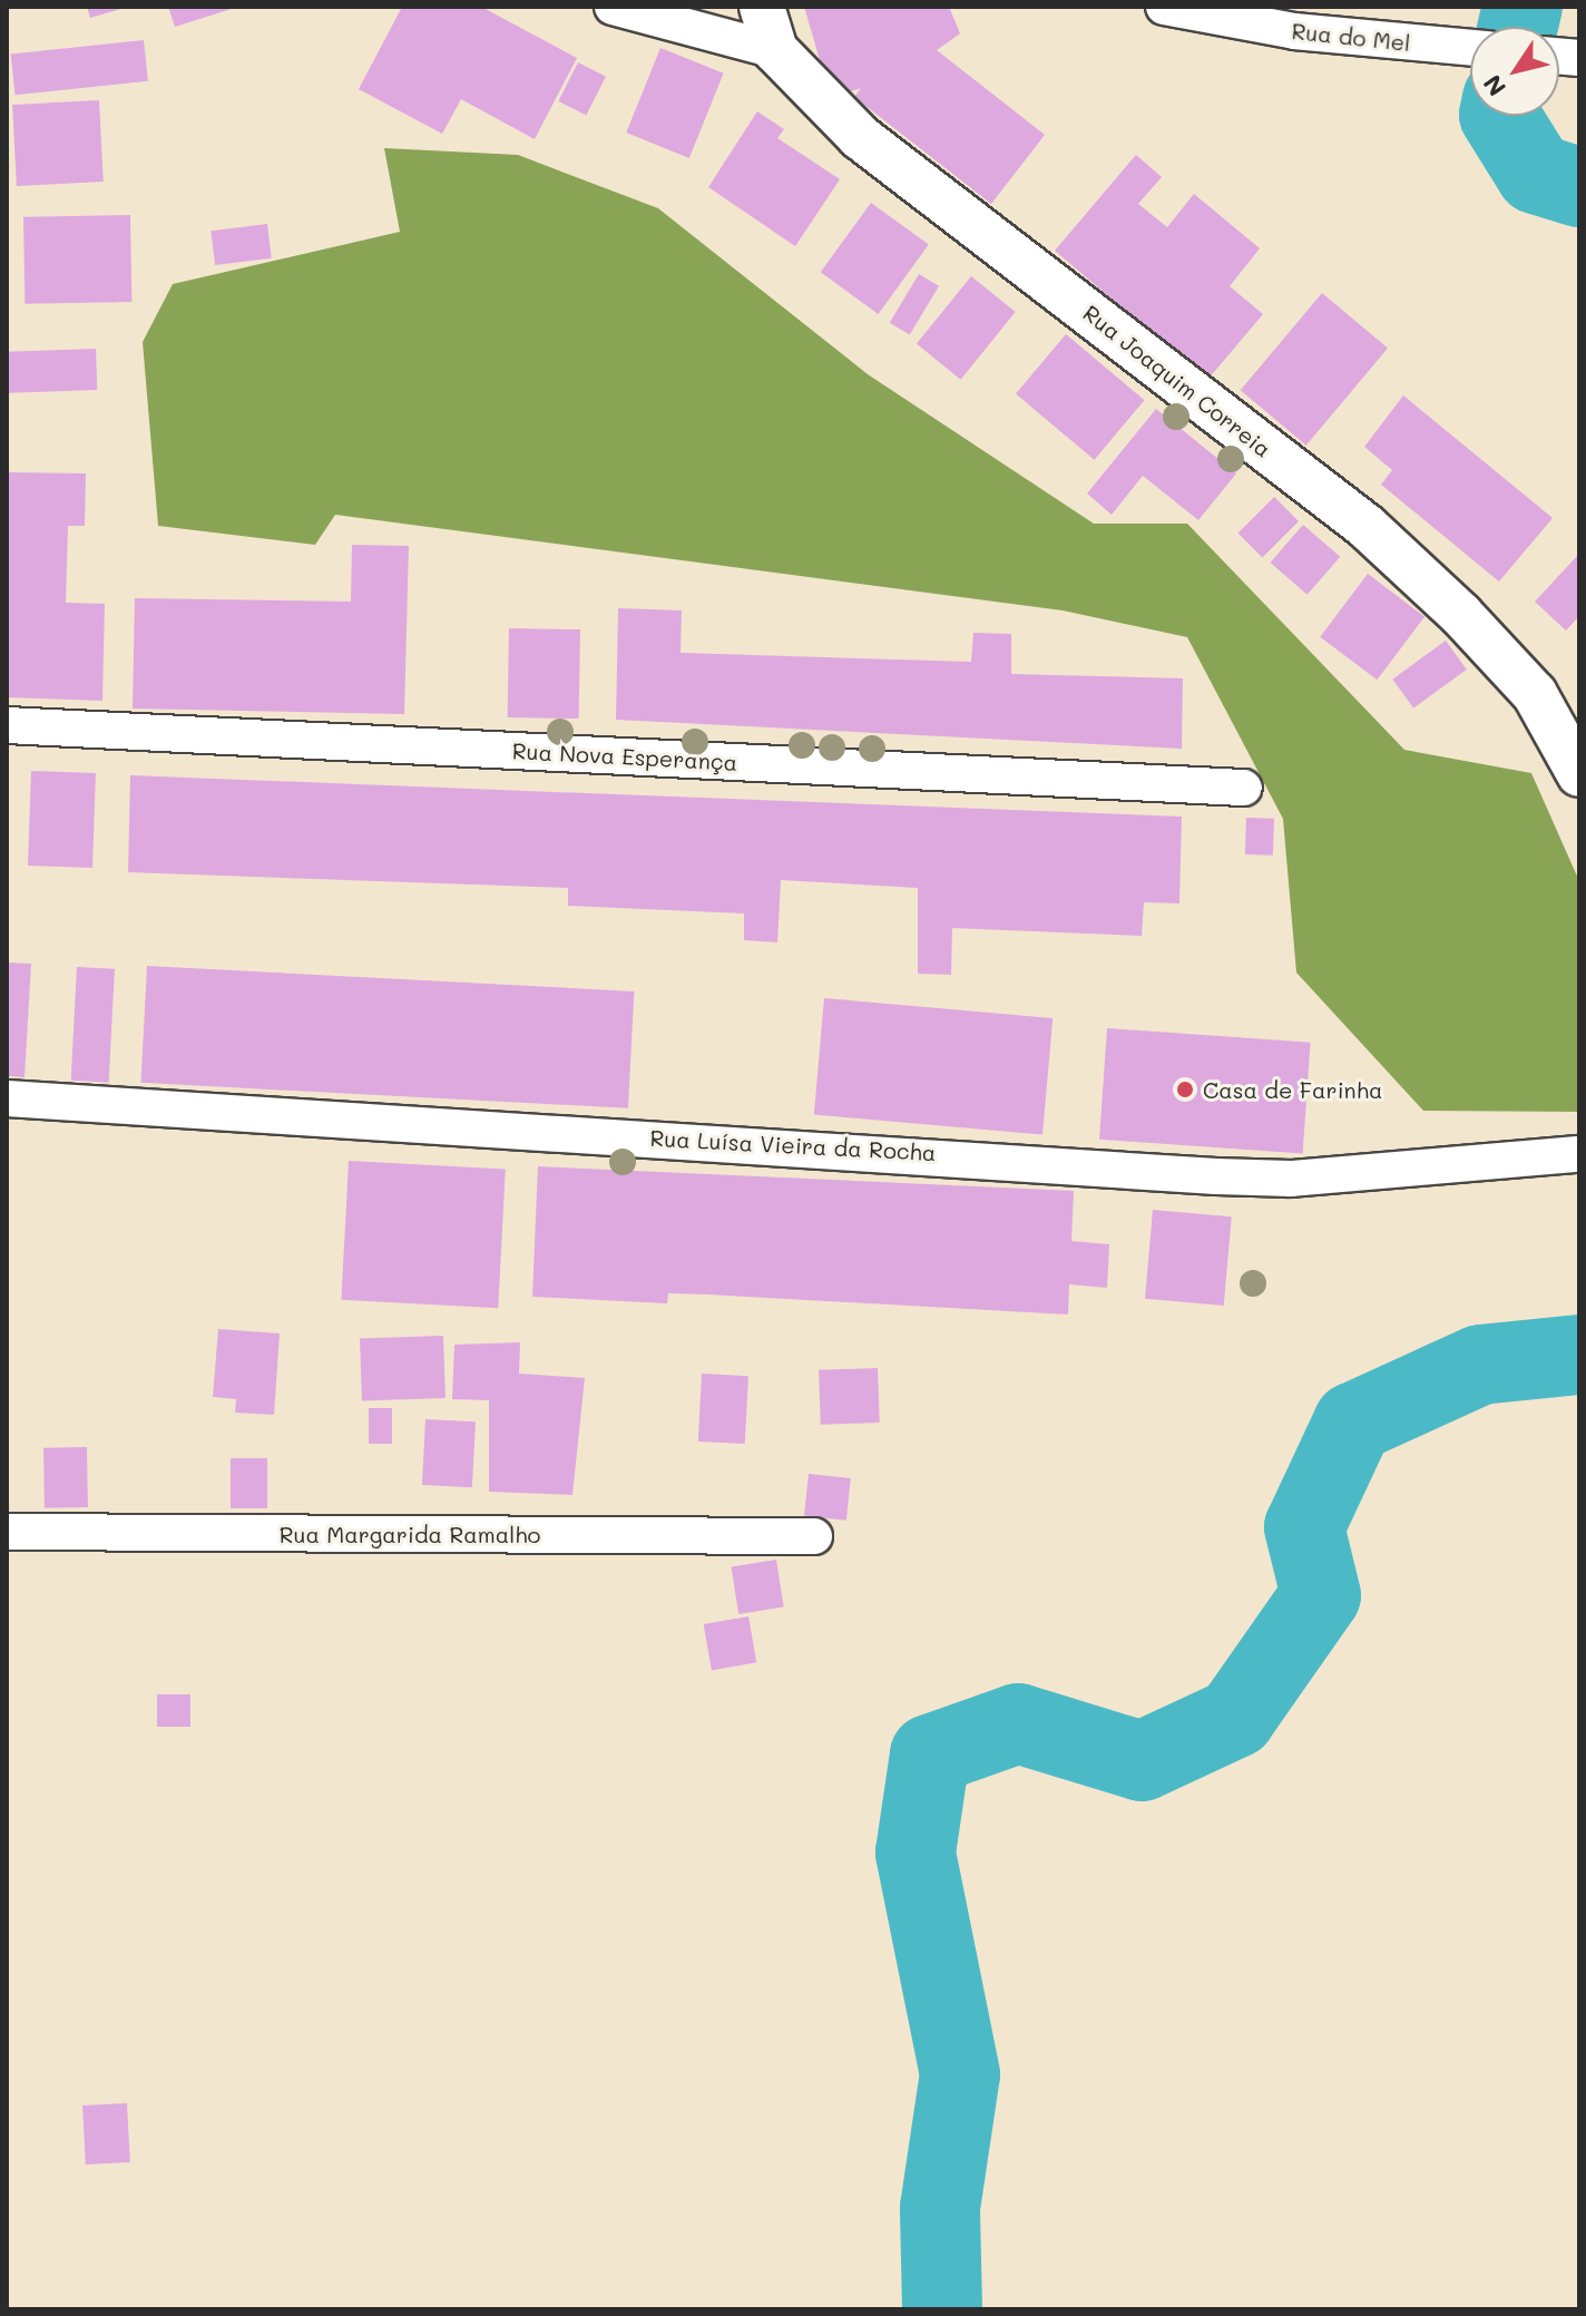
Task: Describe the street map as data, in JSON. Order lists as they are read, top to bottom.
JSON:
{
  "streets": {
    "street": [
      "Rua do Mel",
      "Rua Joaquim Correia",
      "Rua Nova Esperança",
      "Rua Luísa Vieira da Rocha",
      "Rua Margarida Ramalho"
    ]
  },
  "places": ["Casa de Farinha"],
  "north": "bottom left"
}
